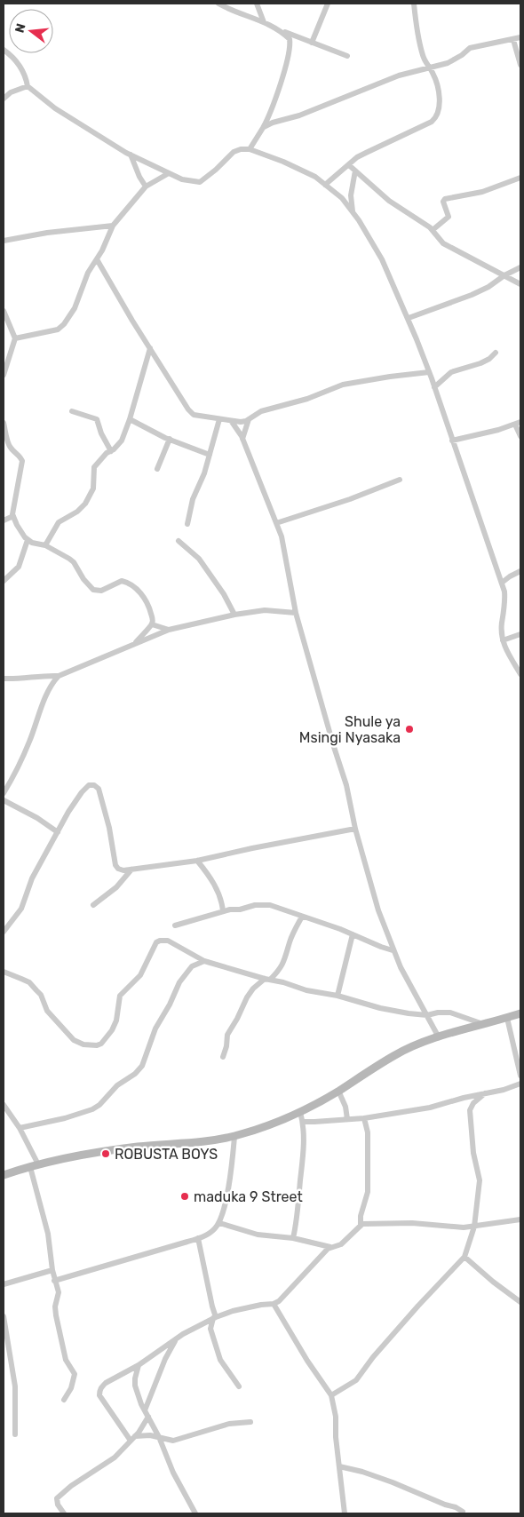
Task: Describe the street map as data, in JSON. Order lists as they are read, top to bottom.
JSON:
{
  "places": ["Shule ya Msingi Nyasaka", "ROBUSTA BOYS", "maduka 9 Street"],
  "north": "left"
}
